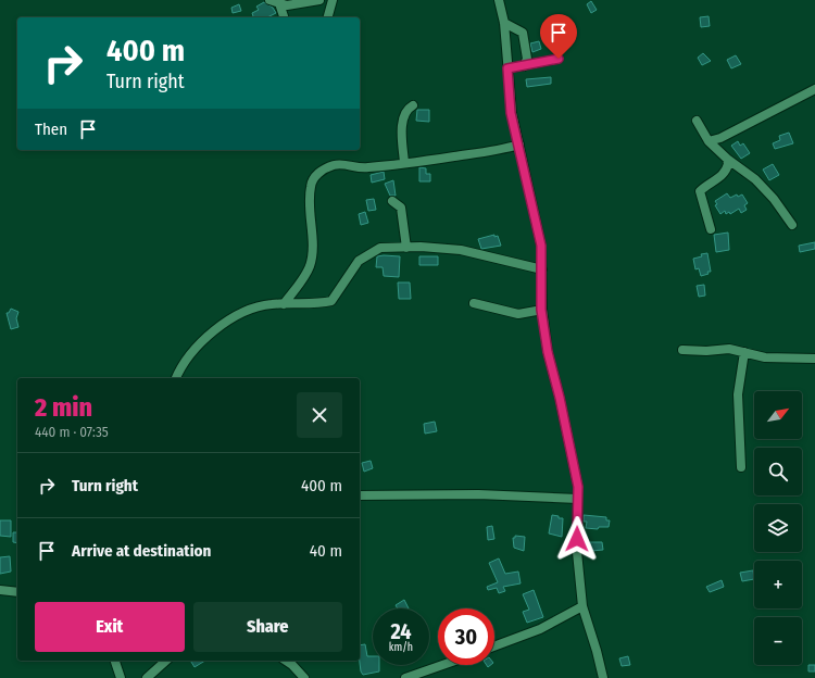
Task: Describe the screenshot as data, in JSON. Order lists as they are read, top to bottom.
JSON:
{
  "north": "top right",
  "page": {
    "turn": ["400 m", "Turn right"],
    "then": "Then",
    "heading": ["2 min", "440 m · 07:35"],
    "map_buttons": ["+", "−"],
    "list": [
      {
        "name": "Turn right",
        "value": "400 m"
      },
      {
        "name": "Arrive at destination",
        "value": "40 m"
      }
    ],
    "buttons": ["Exit", "Share"],
    "speed": "24 km/h",
    "limit": "30"
  }
}
